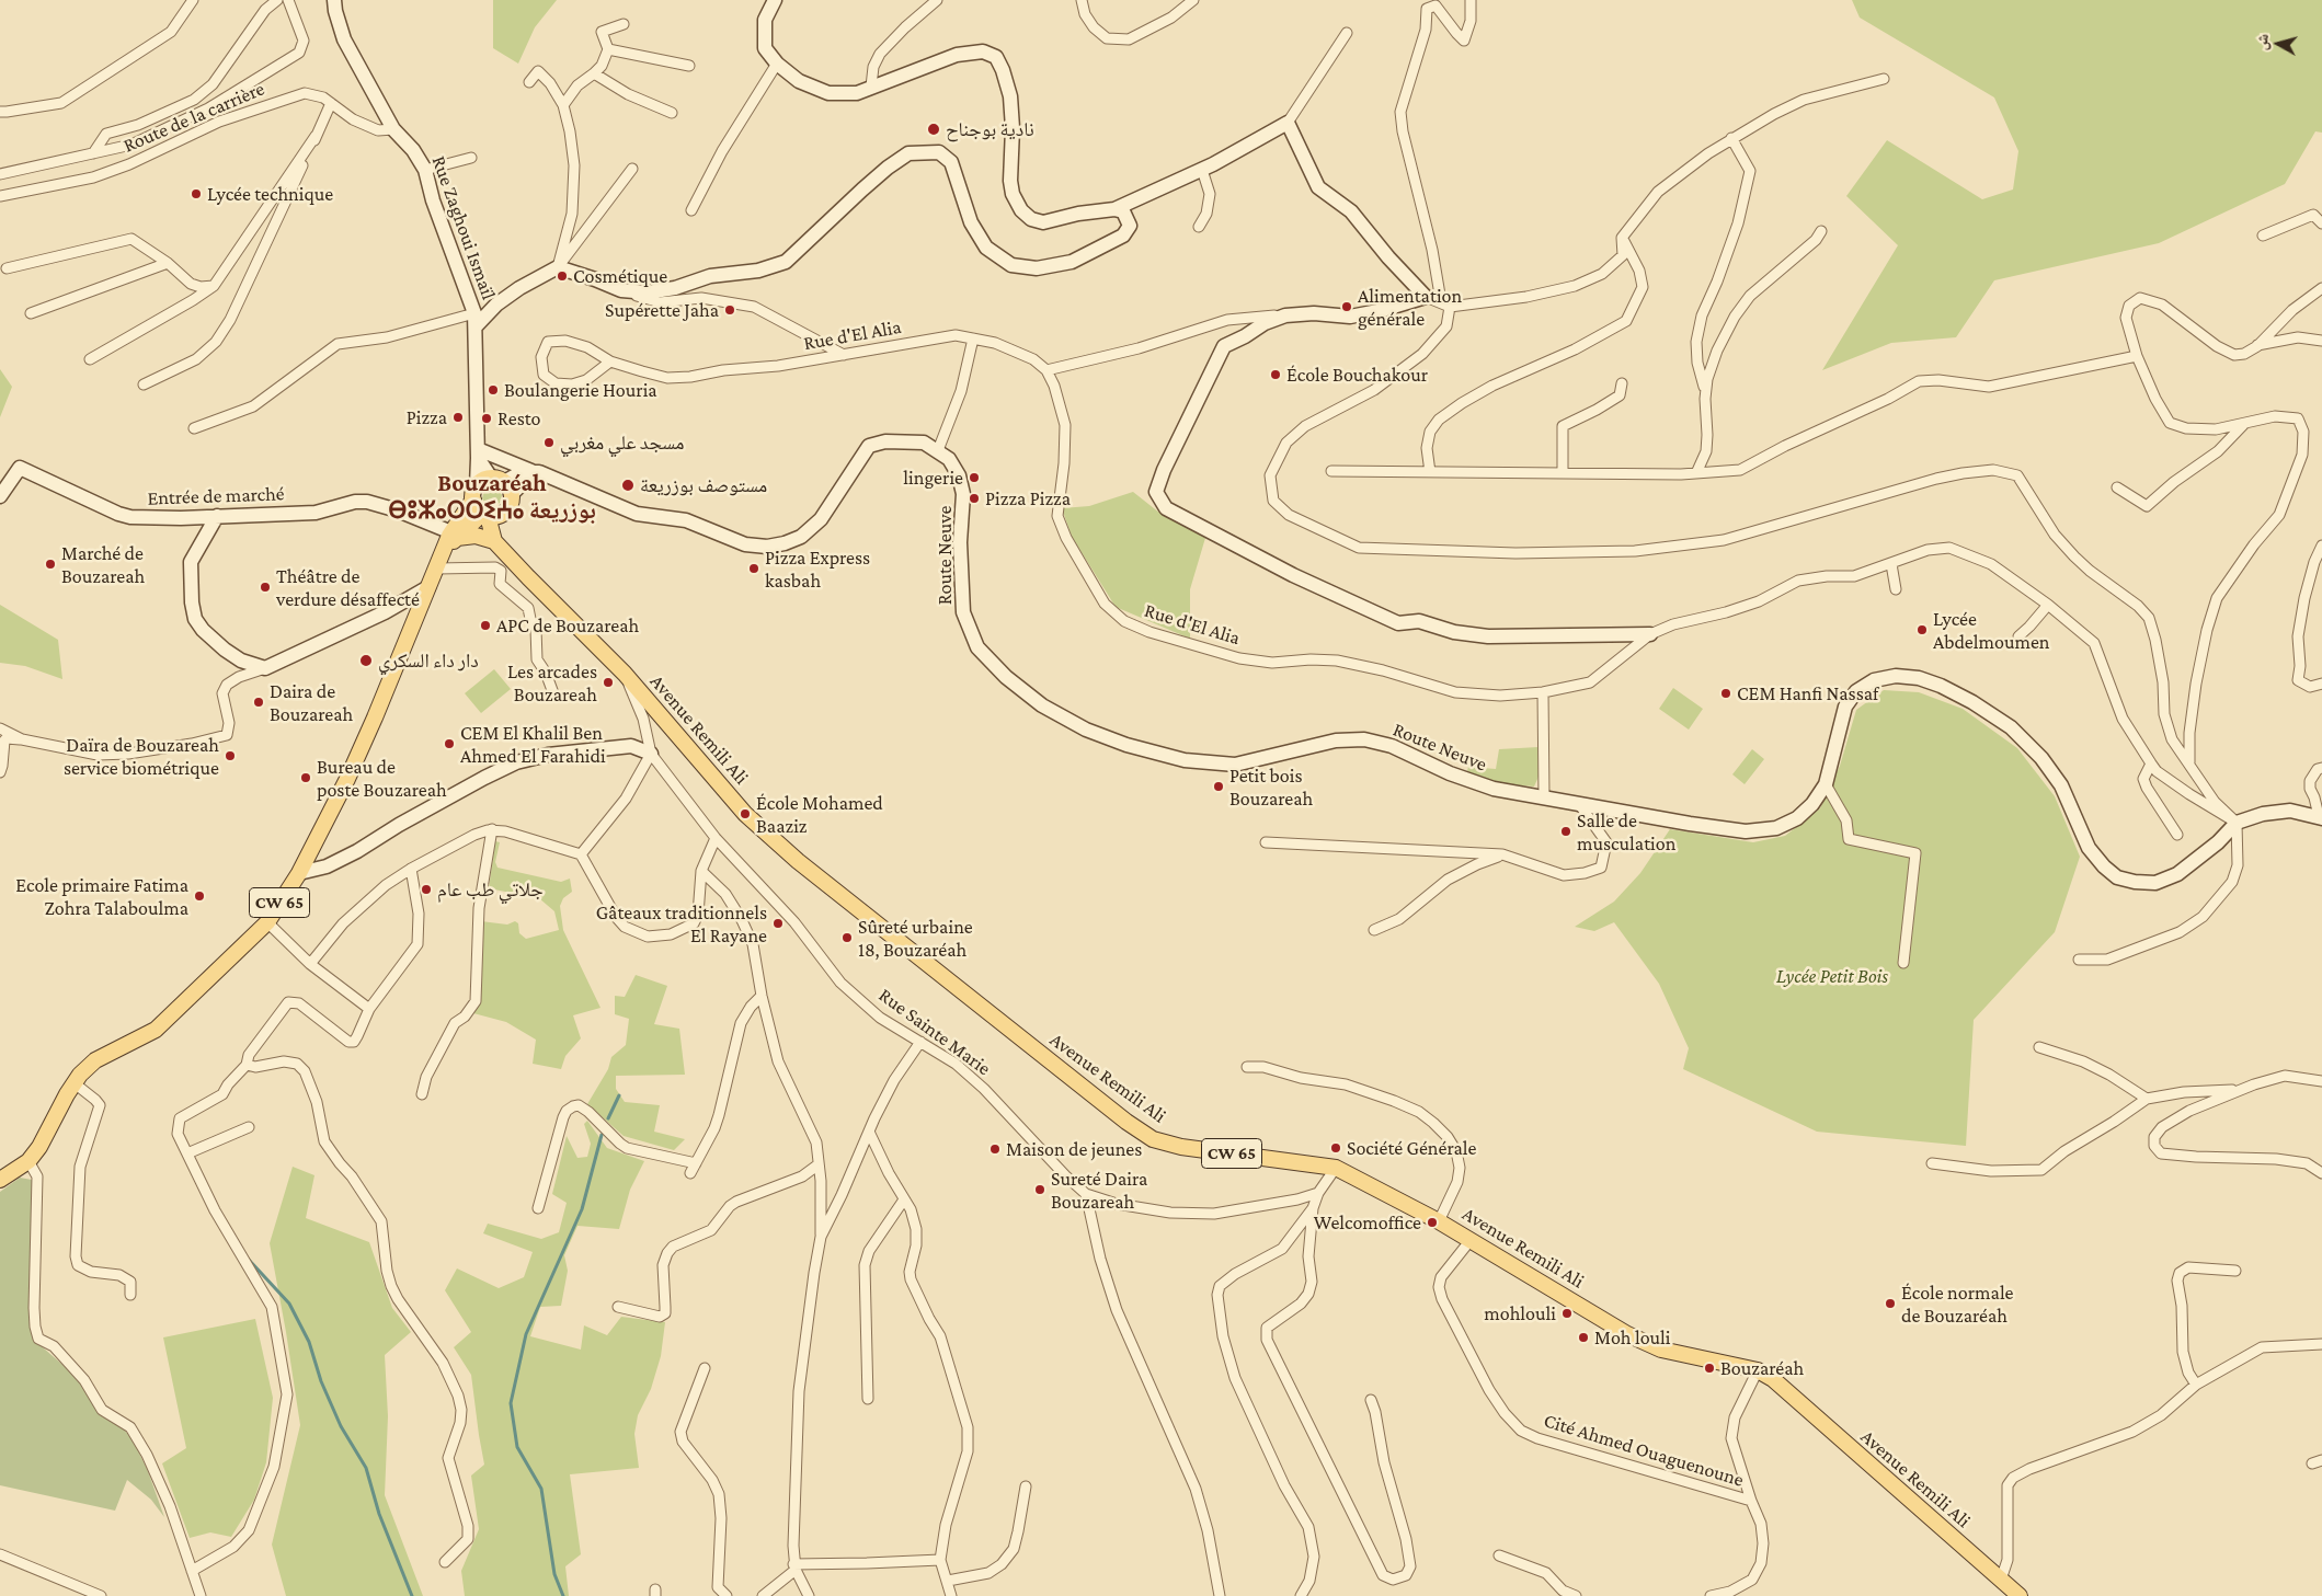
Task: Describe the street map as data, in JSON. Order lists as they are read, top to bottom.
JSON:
{
  "streets": {
    "main road": ["Avenue Remili Ali", "CW 65"],
    "street": [
      "Route de la carrière",
      "Rue Zaghoui Ismaïl",
      "Rue d'El Alia",
      "Entrée de marché",
      "Route Neuve",
      "Rue Sainte Marie",
      "Cité Ahmed Ouaguenoune"
    ]
  },
  "crossings": [
    ["Route de la carrière", "Rue Zaghoui Ismaïl"],
    ["Rue Zaghoui Ismaïl", "Avenue Remili Ali"],
    ["Rue d'El Alia", "Route Neuve"],
    ["Entrée de marché", "CW 65"],
    ["Avenue Remili Ali", "Rue Sainte Marie"],
    ["Avenue Remili Ali", "Cité Ahmed Ouaguenoune"]
  ],
  "districts": ["Bouzaréah ⴱⵓⵣⴰⵔⵔⵉⵄⴰ بوزريعة"],
  "parks": ["Lycée Petit Bois"],
  "places": [
    "نادية بوجناح",
    "Lycée technique",
    "Cosmétique",
    "Alimentation générale",
    "Supérette Jaha",
    "École Bouchakour",
    "Boulangerie Houria",
    "Pizza",
    "Resto",
    "مسجد علي مغربي",
    "lingerie",
    "مستوصف بوزريعة",
    "Pizza Pizza",
    "Marché de Bouzareah",
    "Pizza Express kasbah",
    "Théâtre de verdure désaffecté",
    "APC de Bouzareah",
    "Lycée Abdelmoumen",
    "دار داء السكري",
    "Les arcades Bouzareah",
    "CEM Hanfi Nassaf",
    "Daira de Bouzareah",
    "CEM El Khalil Ben Ahmed El Farahidi",
    "Daïra de Bouzareah service biométrique",
    "Bureau de poste Bouzareah",
    "Petit bois Bouzareah",
    "École Mohamed Baaziz",
    "Salle de musculation",
    "جلاتي طب عام",
    "Ecole primaire Fatima Zohra Talaboulma",
    "Gâteaux traditionnels El Rayane",
    "Sûreté urbaine 18, Bouzaréah",
    "Société Générale",
    "Maison de jeunes",
    "Sureté Daira Bouzareah",
    "Welcomoffice",
    "École normale de Bouzaréah",
    "mohlouli",
    "Moh louli",
    "Bouzaréah"
  ],
  "north": "left"
}
